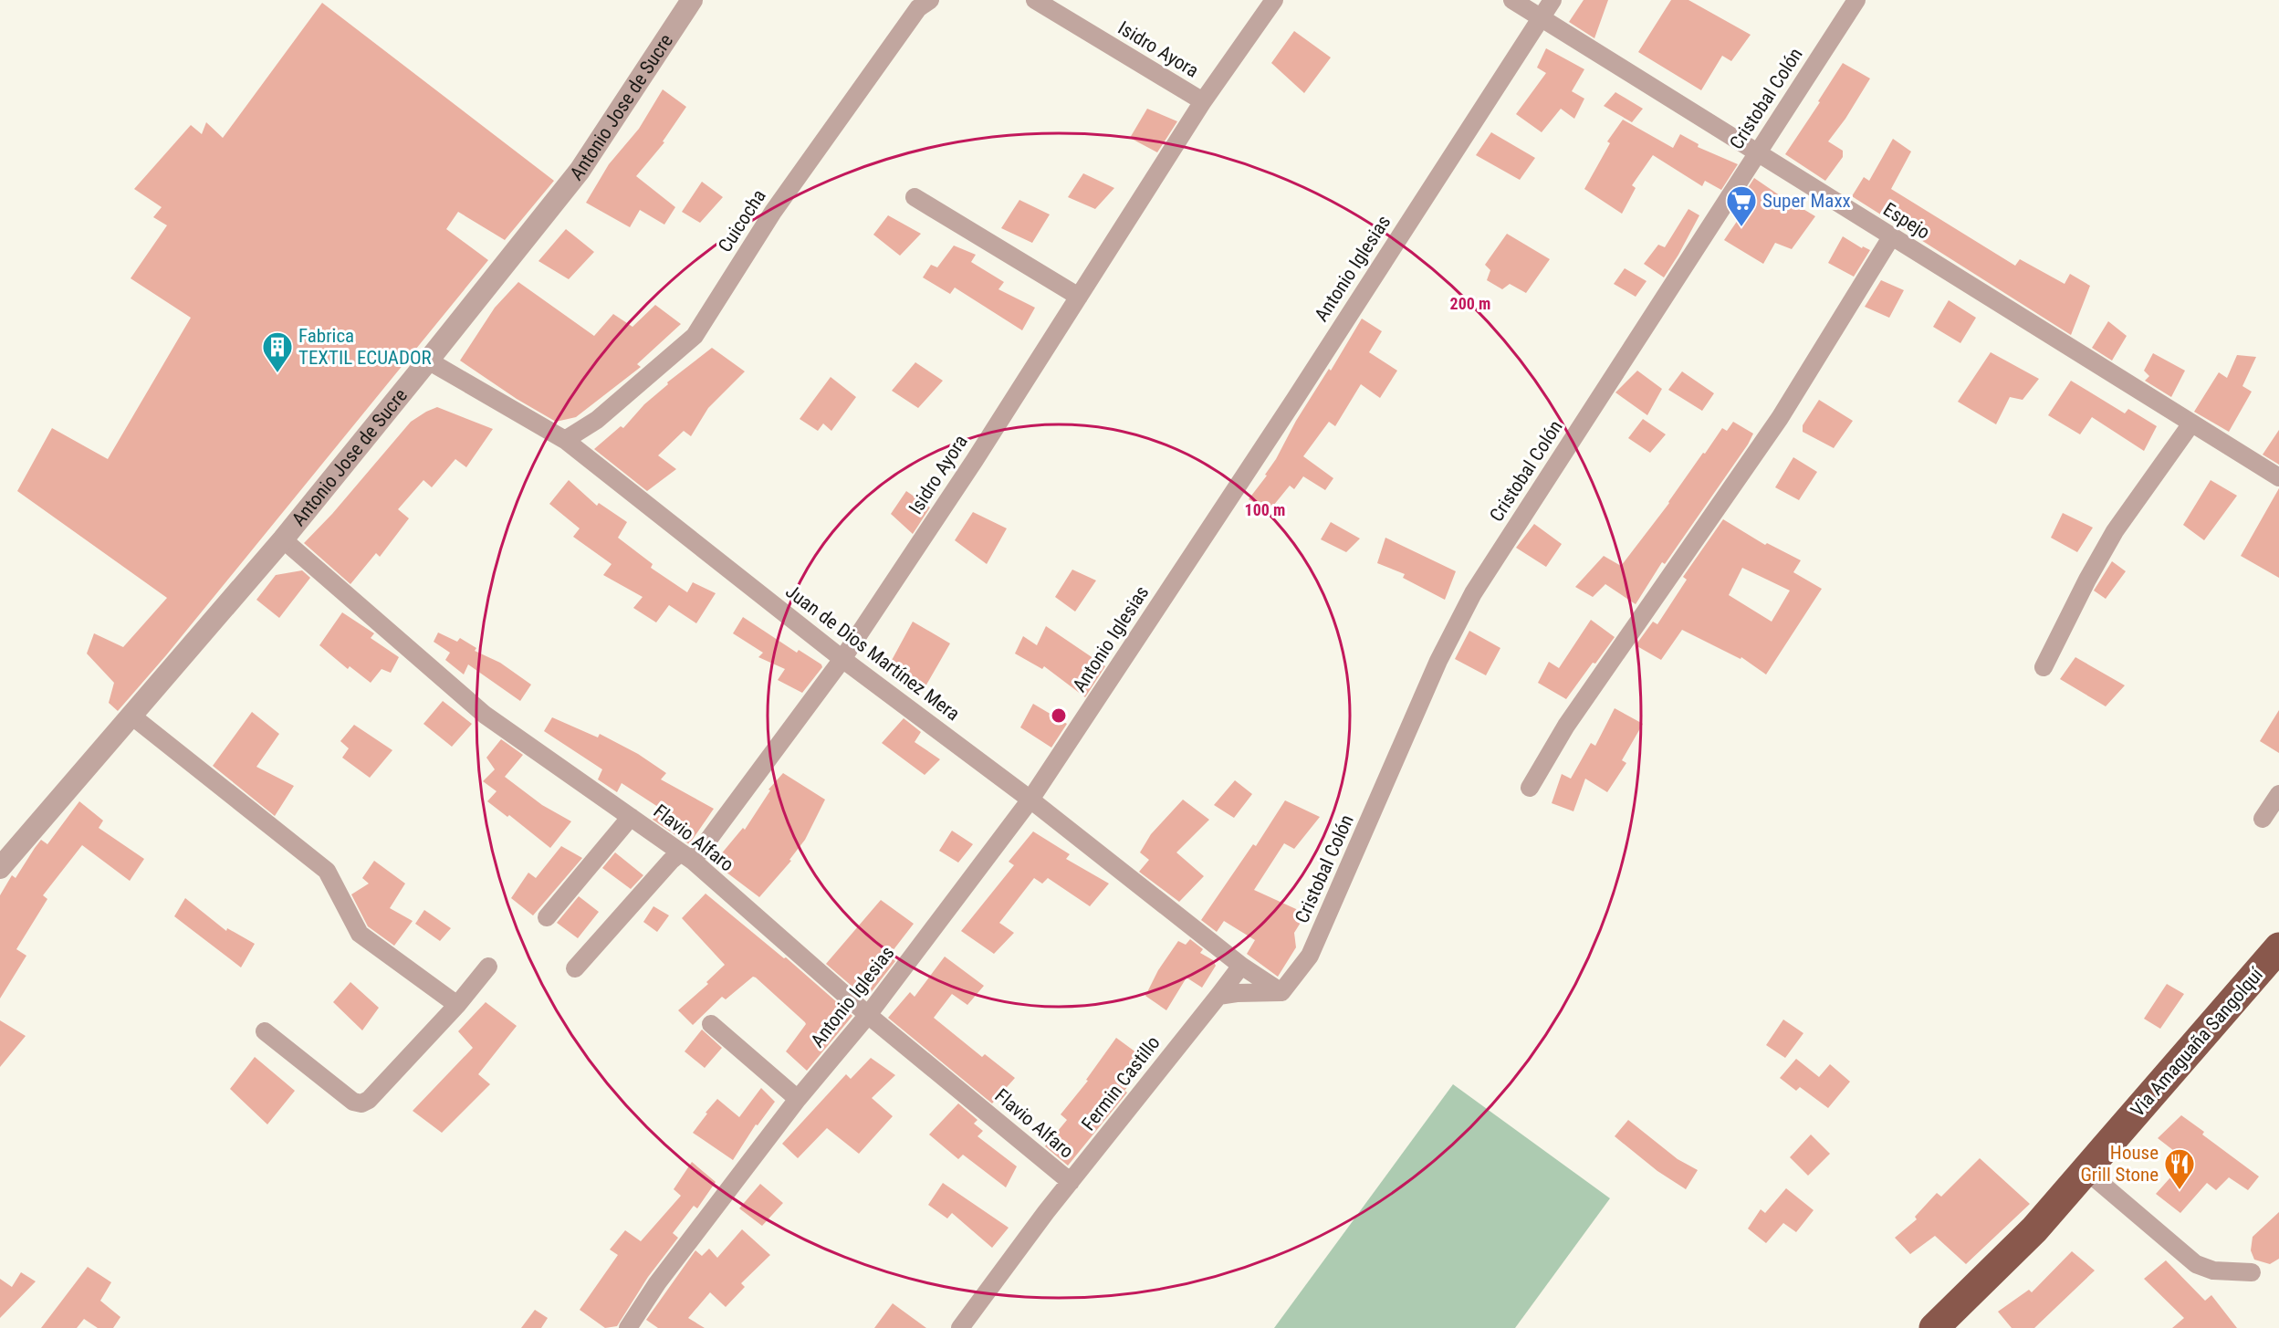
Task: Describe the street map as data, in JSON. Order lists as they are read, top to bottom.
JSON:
{
  "streets": {
    "highway": ["Via Amaguaña Sangolquí"],
    "street": [
      "Isidro Ayora",
      "Cristobal Colón",
      "Antonio Jose de Sucre",
      "Cuicocha",
      "Espejo",
      "Antonio Iglesias",
      "Juan de Dios Martínez Mera",
      "Flavio Alfaro",
      "Fermin Castillo"
    ]
  },
  "crossings": [
    ["Isidro Ayora", "Juan de Dios Martínez Mera"],
    ["Isidro Ayora", "Flavio Alfaro"],
    ["Cristobal Colón", "Espejo"],
    ["Cristobal Colón", "Juan de Dios Martínez Mera"],
    ["Antonio Jose de Sucre", "Juan de Dios Martínez Mera"],
    ["Antonio Jose de Sucre", "Flavio Alfaro"],
    ["Cuicocha", "Juan de Dios Martínez Mera"],
    ["Espejo", "Antonio Iglesias"],
    ["Antonio Iglesias", "Juan de Dios Martínez Mera"],
    ["Antonio Iglesias", "Flavio Alfaro"],
    ["Juan de Dios Martínez Mera", "Fermin Castillo"],
    ["Flavio Alfaro", "Fermin Castillo"]
  ],
  "places": {
    "supermarket": ["Super Maxx"],
    "building": ["Fabrica TEXTIL ECUADOR"],
    "restaurant": ["House Grill Stone"]
  },
  "rings": ["200 m", "100 m"]
}
